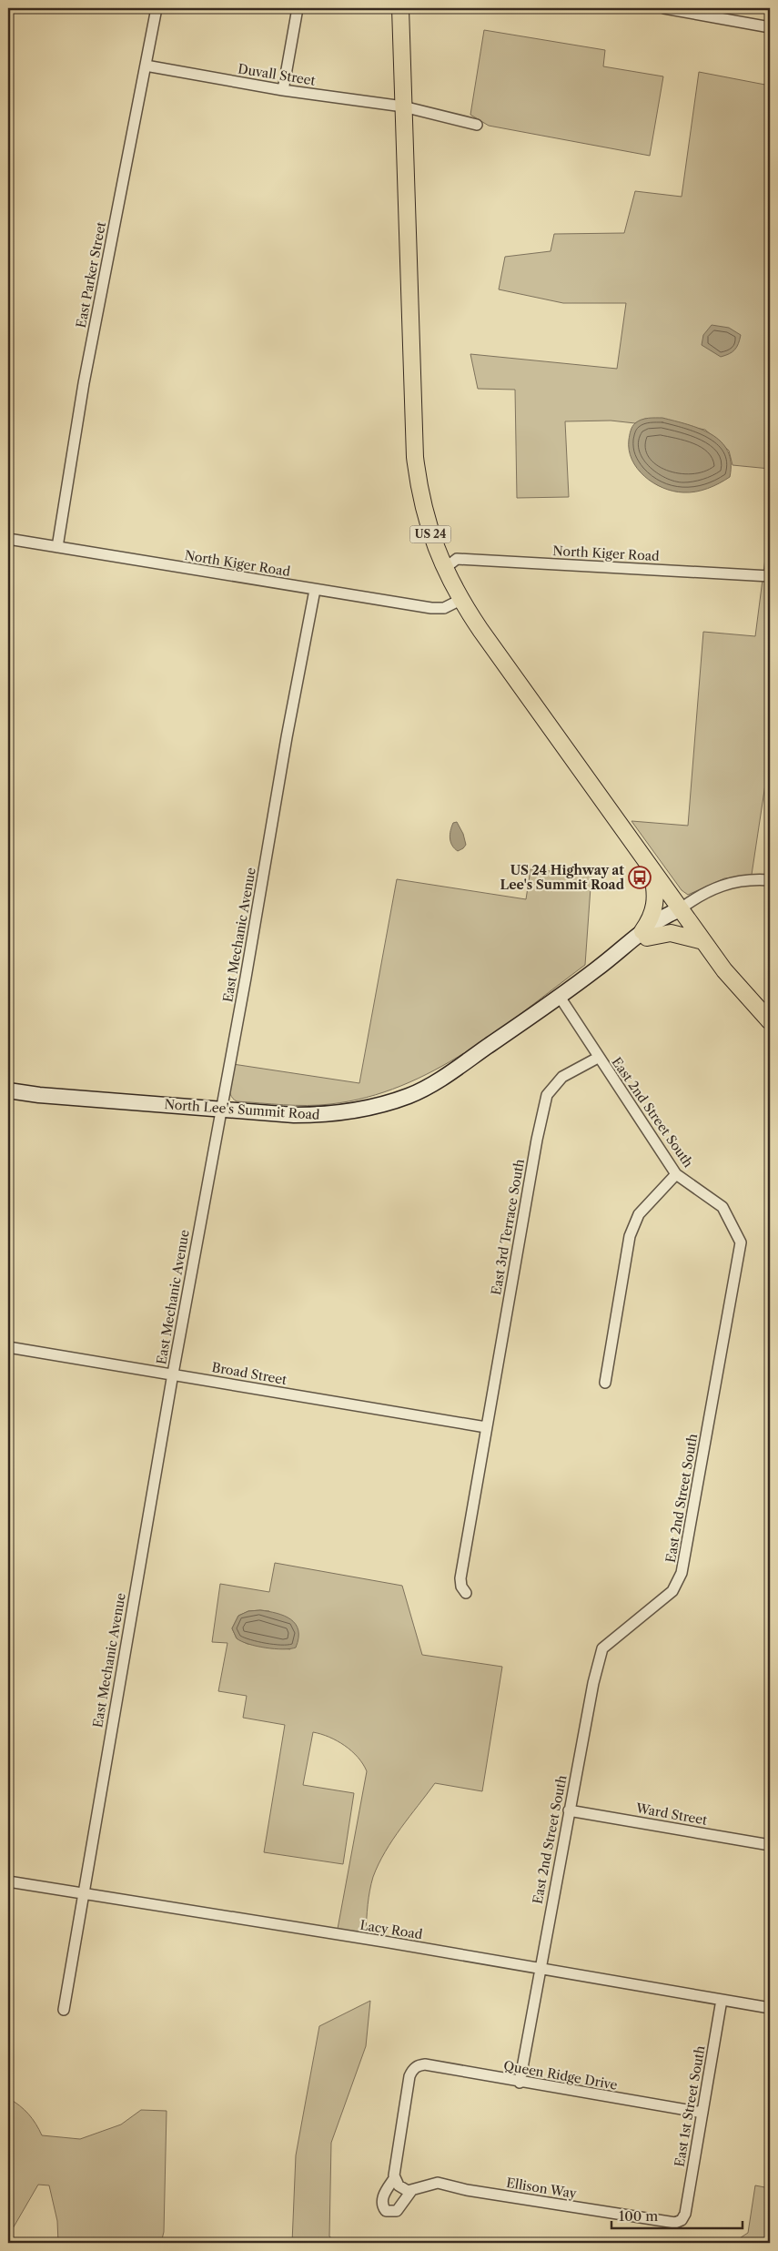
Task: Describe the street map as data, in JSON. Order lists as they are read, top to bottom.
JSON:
{
  "streets": {
    "main road": ["US 24", "North Lee's Summit Road"],
    "street": [
      "Duvall Street",
      "East Parker Street",
      "North Kiger Road",
      "East Mechanic Avenue",
      "East 2nd Street South",
      "East 3rd Terrace South",
      "Broad Street",
      "Ward Street",
      "Lacy Road",
      "Queen Ridge Drive",
      "East 1st Street South",
      "Ellison Way"
    ]
  },
  "crossings": [
    ["Duvall Street", "East Parker Street"],
    ["Duvall Street", "US 24"],
    ["East Parker Street", "North Kiger Road"],
    ["US 24", "North Kiger Road"],
    ["US 24", "North Lee's Summit Road"],
    ["North Kiger Road", "East Mechanic Avenue"],
    ["East Mechanic Avenue", "North Lee's Summit Road"],
    ["East Mechanic Avenue", "Broad Street"],
    ["East Mechanic Avenue", "Lacy Road"],
    ["North Lee's Summit Road", "East 2nd Street South"],
    ["East 2nd Street South", "East 3rd Terrace South"],
    ["East 2nd Street South", "Ward Street"],
    ["East 2nd Street South", "Lacy Road"],
    ["East 2nd Street South", "Queen Ridge Drive"],
    ["East 3rd Terrace South", "Broad Street"],
    ["Lacy Road", "East 1st Street South"],
    ["Queen Ridge Drive", "East 1st Street South"],
    ["East 1st Street South", "Ellison Way"]
  ],
  "places": {
    "bus stop": ["US 24 Highway at Lee's Summit Road"]
  },
  "scale_bar": "100 m"
}
